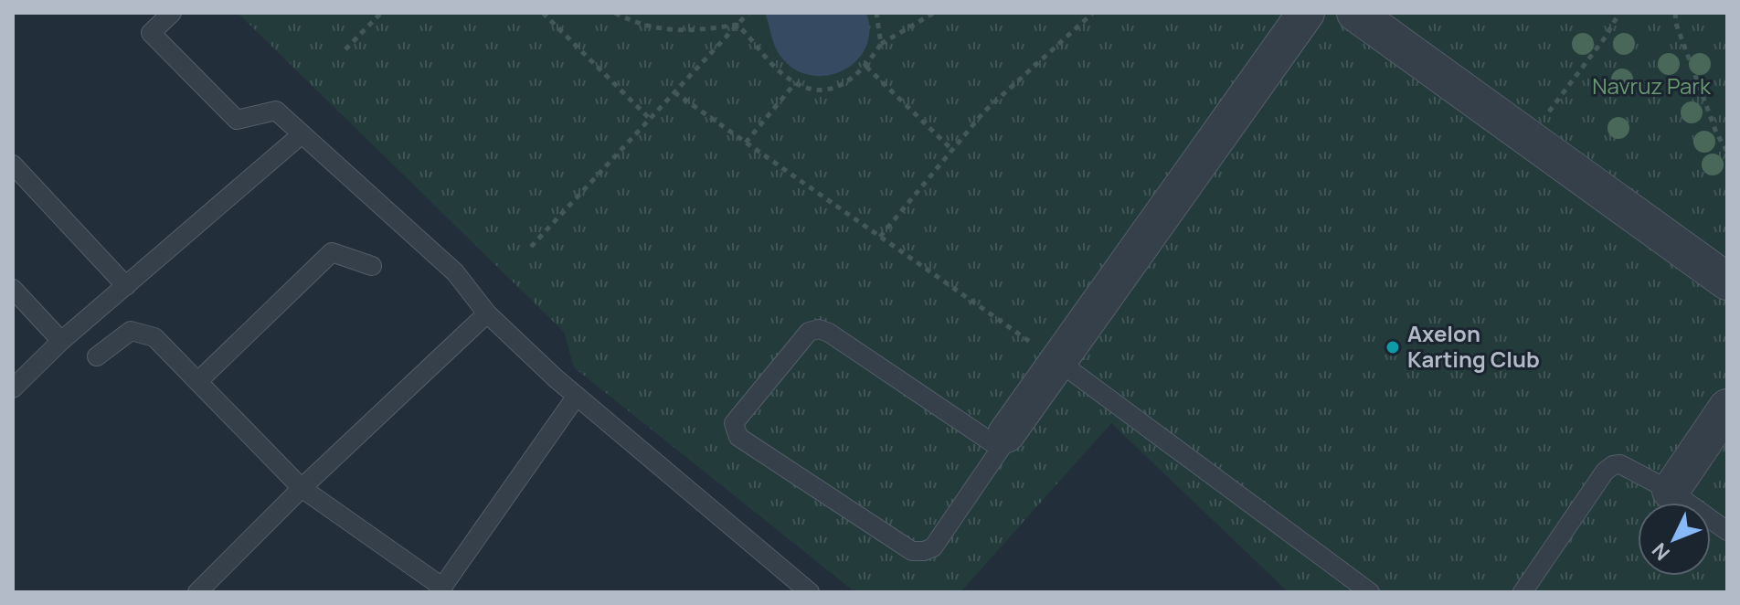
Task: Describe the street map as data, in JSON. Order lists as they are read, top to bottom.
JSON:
{
  "parks": ["Navruz Park"],
  "places": ["Axelon Karting Club"],
  "north": "bottom left"
}
